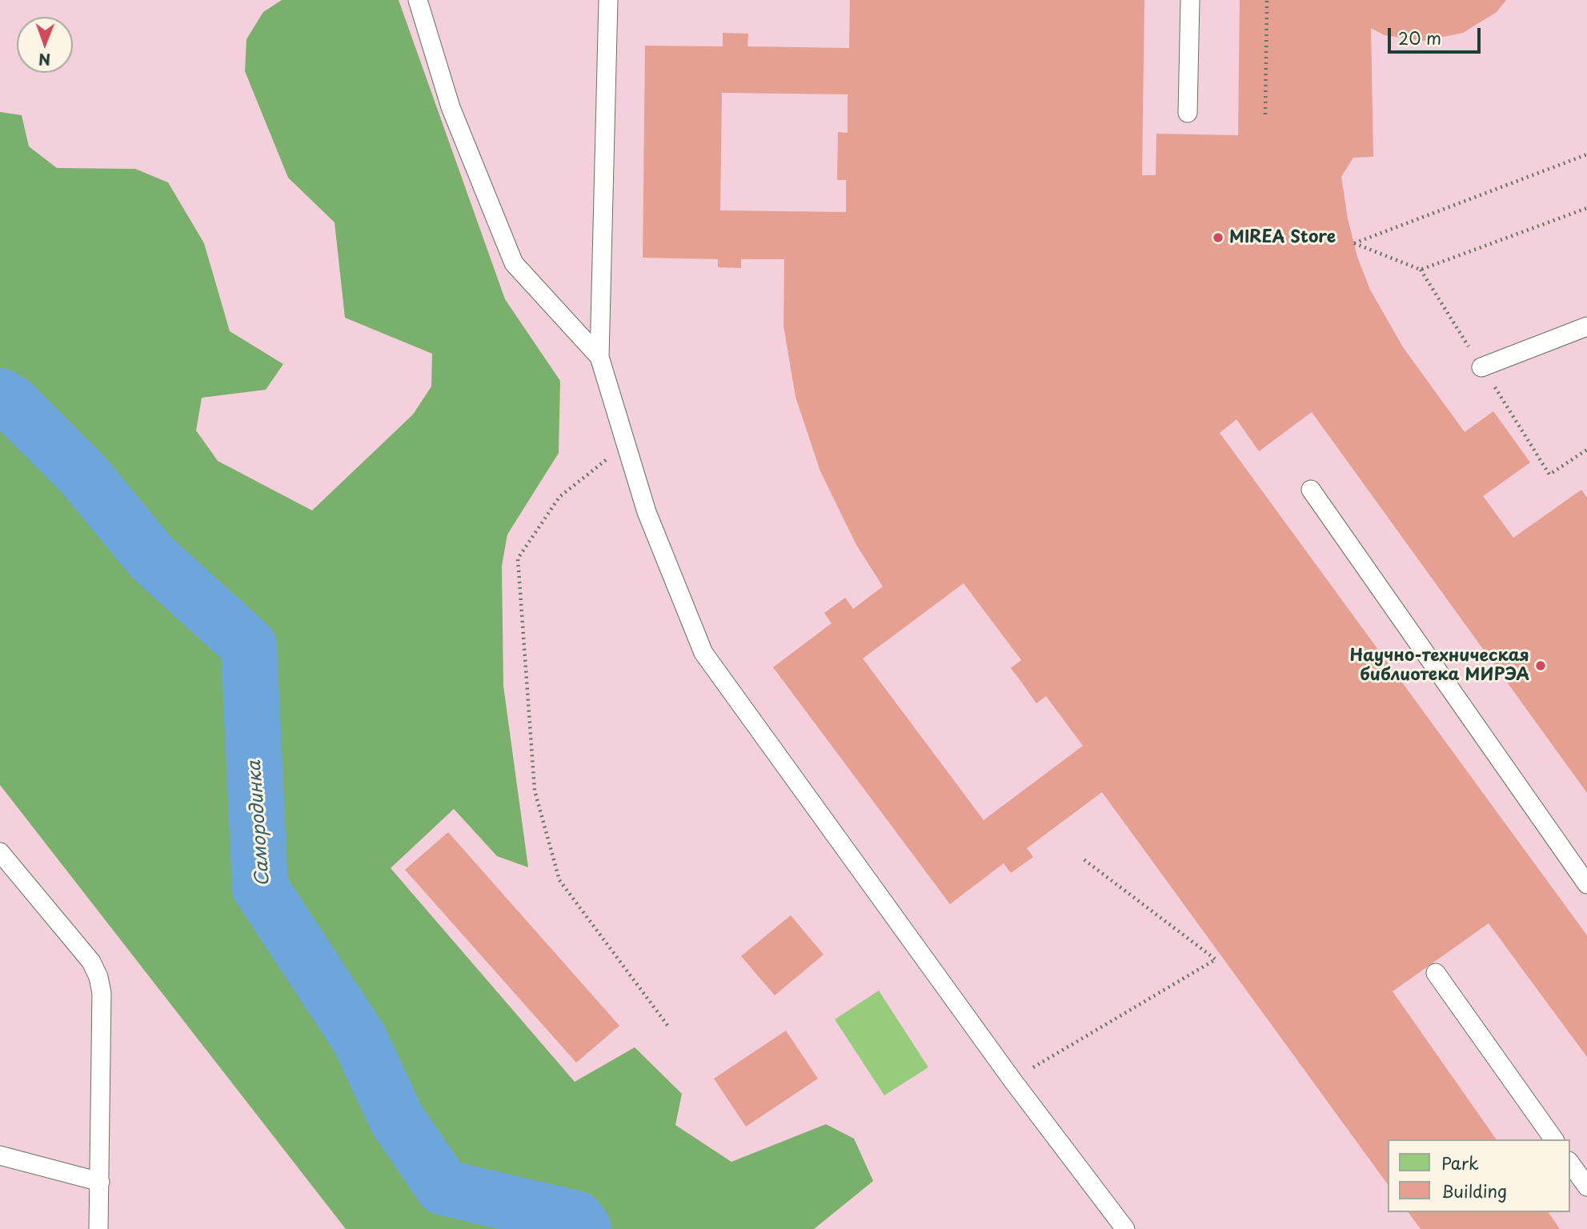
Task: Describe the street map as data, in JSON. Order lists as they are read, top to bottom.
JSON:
{
  "water": ["Самородинка"],
  "places": ["MIREA Store", "Научно-техническая библиотека МИРЭА"],
  "legend": ["Park", "Building"],
  "scale_bar": "20 m",
  "north": "bottom"
}
